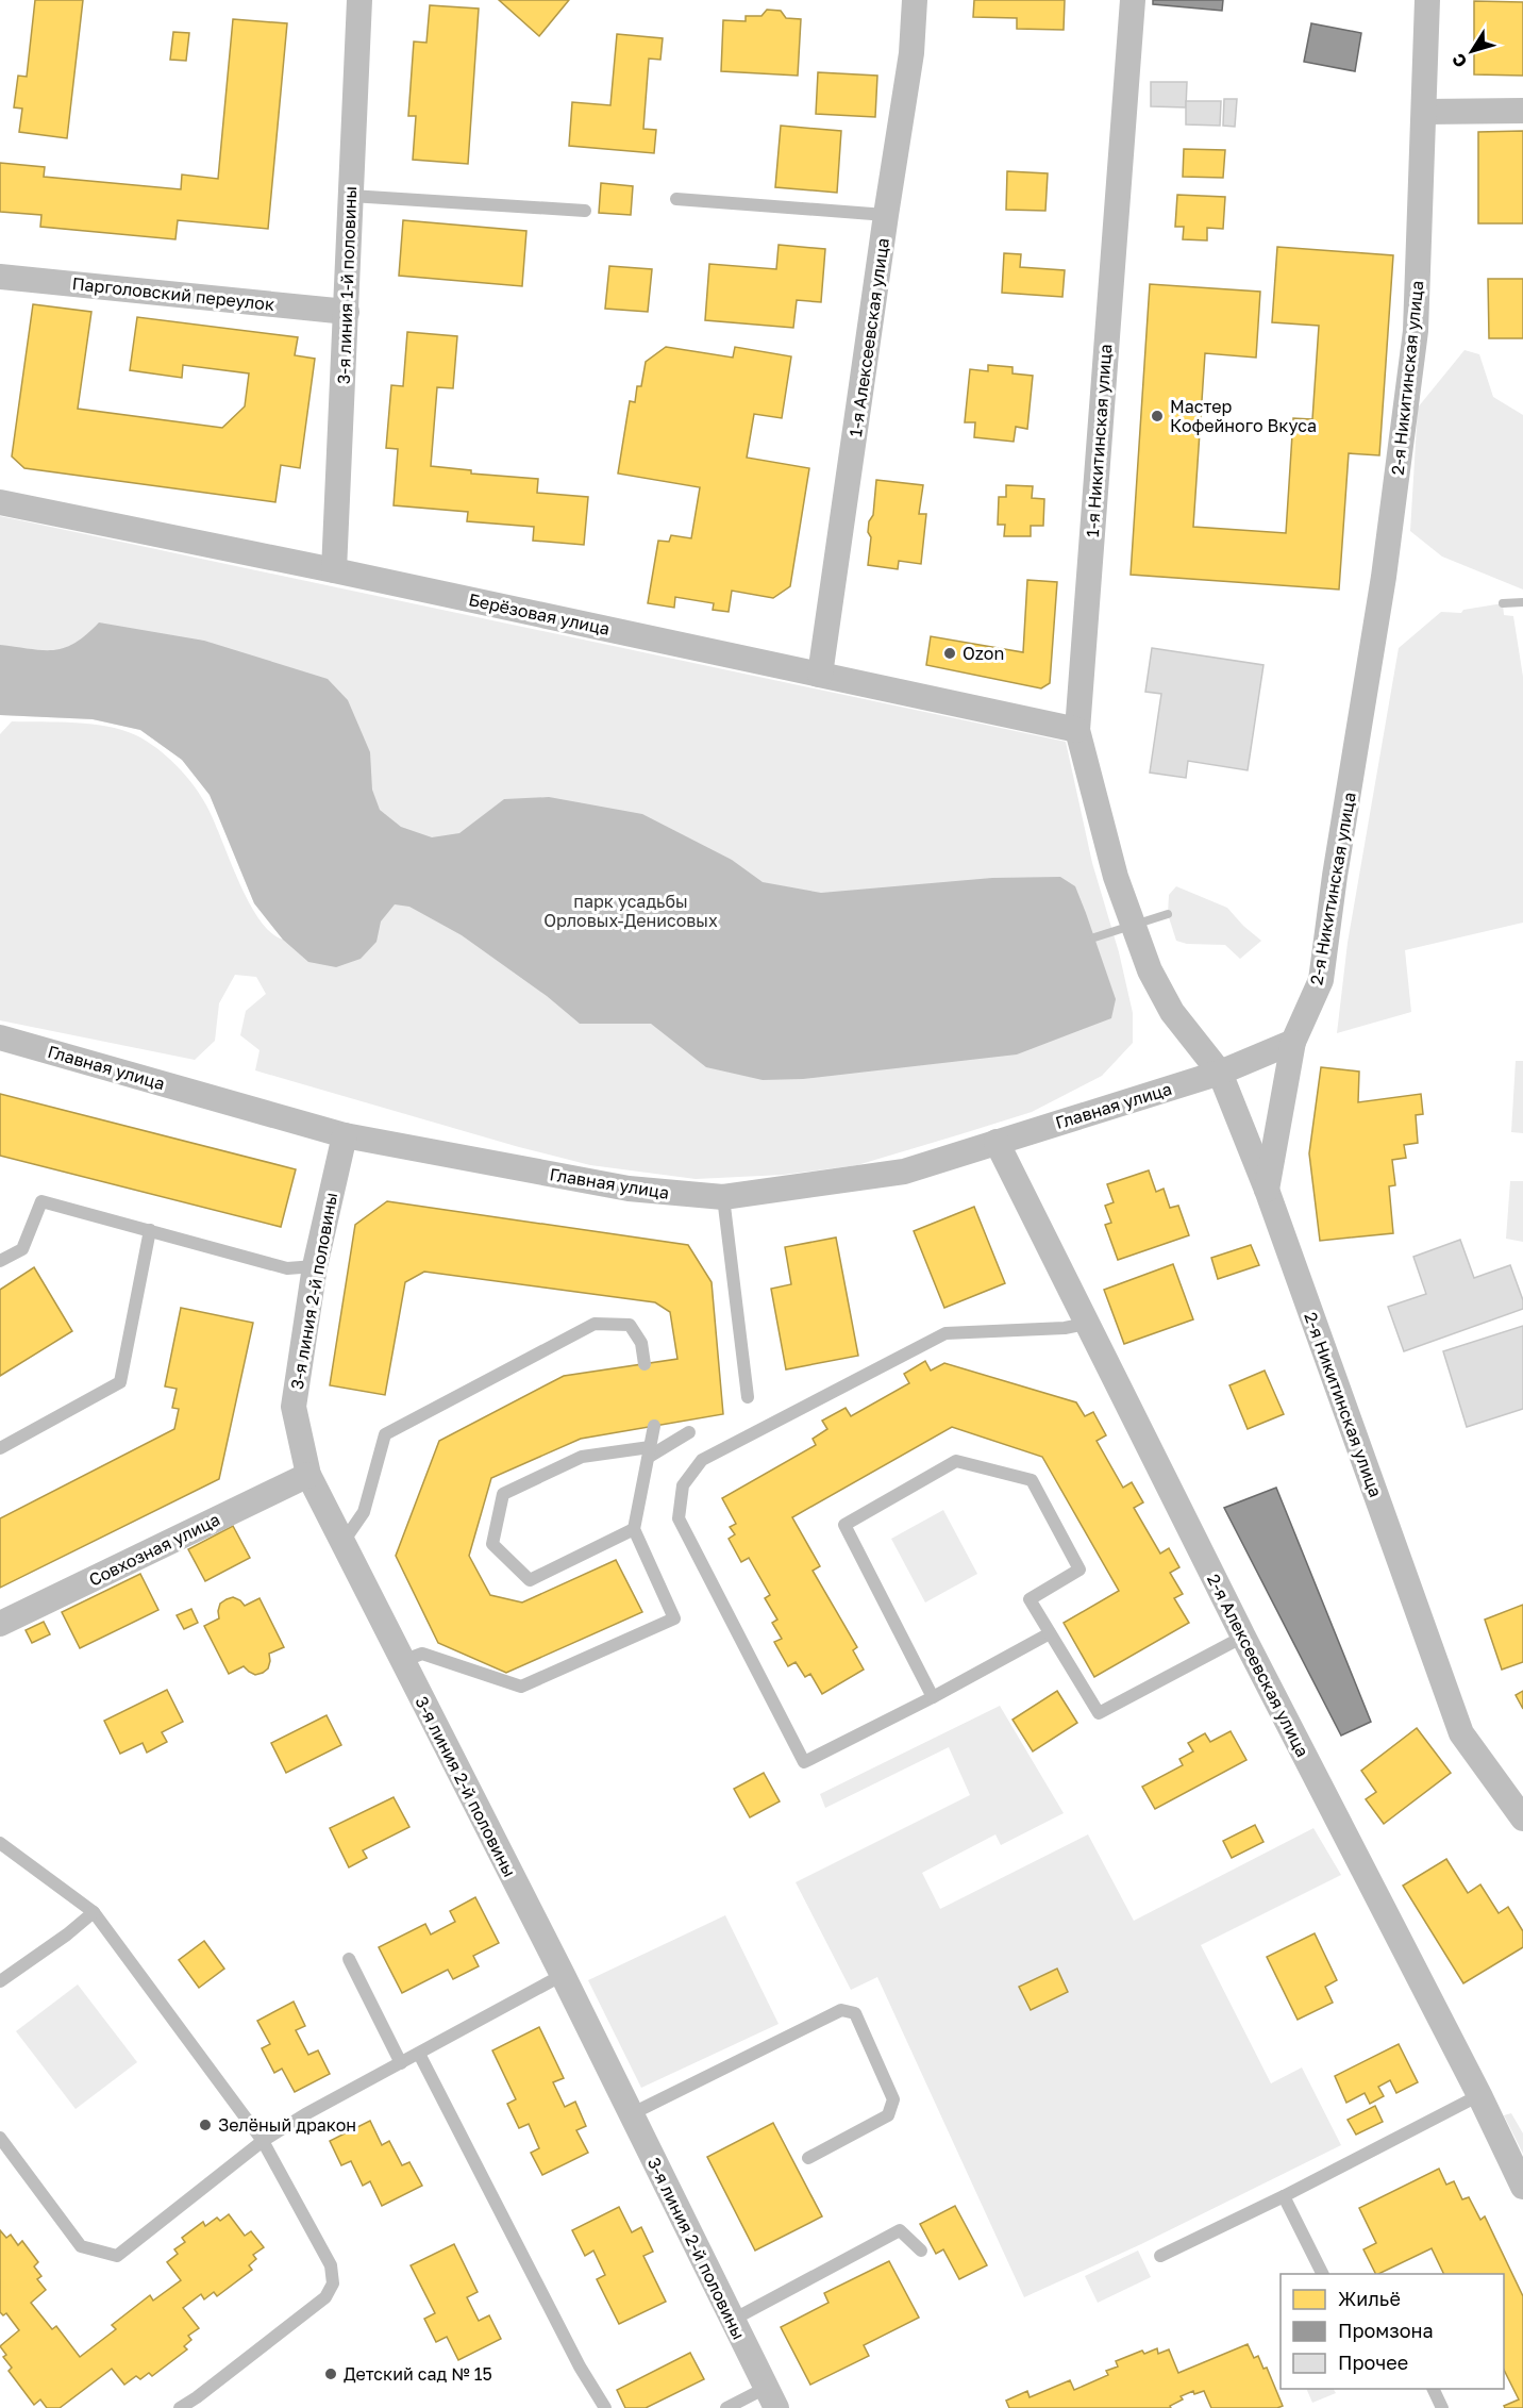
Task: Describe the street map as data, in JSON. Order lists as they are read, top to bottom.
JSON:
{
  "streets": {
    "street": [
      "3-я линия 1-й половины",
      "Парголовский переулок",
      "1-я Алексеевская улица",
      "2-я Никитинская улица",
      "1-я Никитинская улица",
      "Берёзовая улица",
      "Главная улица",
      "3-я линия 2-й половины",
      "Совхозная улица",
      "2-я Алексеевская улица"
    ]
  },
  "crossings": [
    ["3-я линия 1-й половины", "Парголовский переулок"],
    ["3-я линия 1-й половины", "Берёзовая улица"],
    ["1-я Алексеевская улица", "Берёзовая улица"],
    ["2-я Никитинская улица", "1-я Никитинская улица"],
    ["2-я Никитинская улица", "Главная улица"],
    ["1-я Никитинская улица", "Берёзовая улица"],
    ["1-я Никитинская улица", "Главная улица"],
    ["Главная улица", "3-я линия 2-й половины"],
    ["Главная улица", "2-я Алексеевская улица"],
    ["3-я линия 2-й половины", "Совхозная улица"]
  ],
  "parks": ["парк усадьбы Орловых-Денисовых"],
  "places": [
    "Мастер Кофейного Вкуса",
    "Ozon",
    "Зелёный дракон",
    "Детский сад № 15"
  ],
  "legend": ["Жильё", "Промзона", "Прочее"],
  "north": "bottom left"
}
